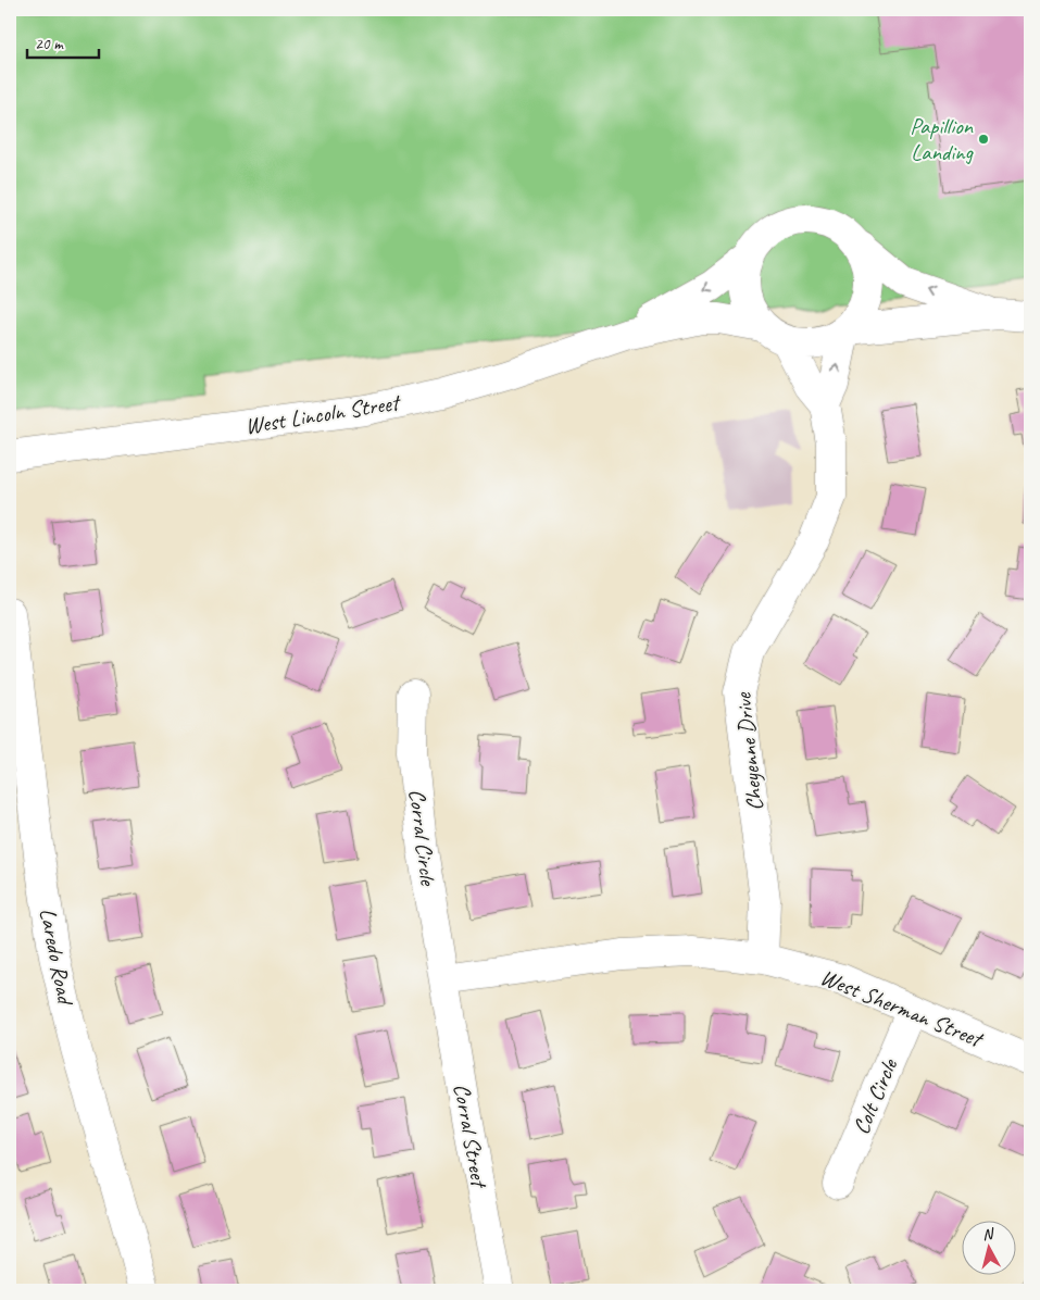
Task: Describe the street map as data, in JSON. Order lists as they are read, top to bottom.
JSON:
{
  "streets": {
    "street": [
      "West Lincoln Street",
      "Cheyenne Drive",
      "Corral Circle",
      "Laredo Road",
      "West Sherman Street",
      "Colt Circle",
      "Corral Street"
    ]
  },
  "crossings": [
    ["West Lincoln Street", "Cheyenne Drive"],
    ["Cheyenne Drive", "West Sherman Street"],
    ["Corral Circle", "West Sherman Street"],
    ["Corral Circle", "Corral Street"],
    ["West Sherman Street", "Colt Circle"],
    ["West Sherman Street", "Corral Street"]
  ],
  "places": ["Papillion Landing"],
  "scale_bar": "20 m",
  "north": "top"
}
